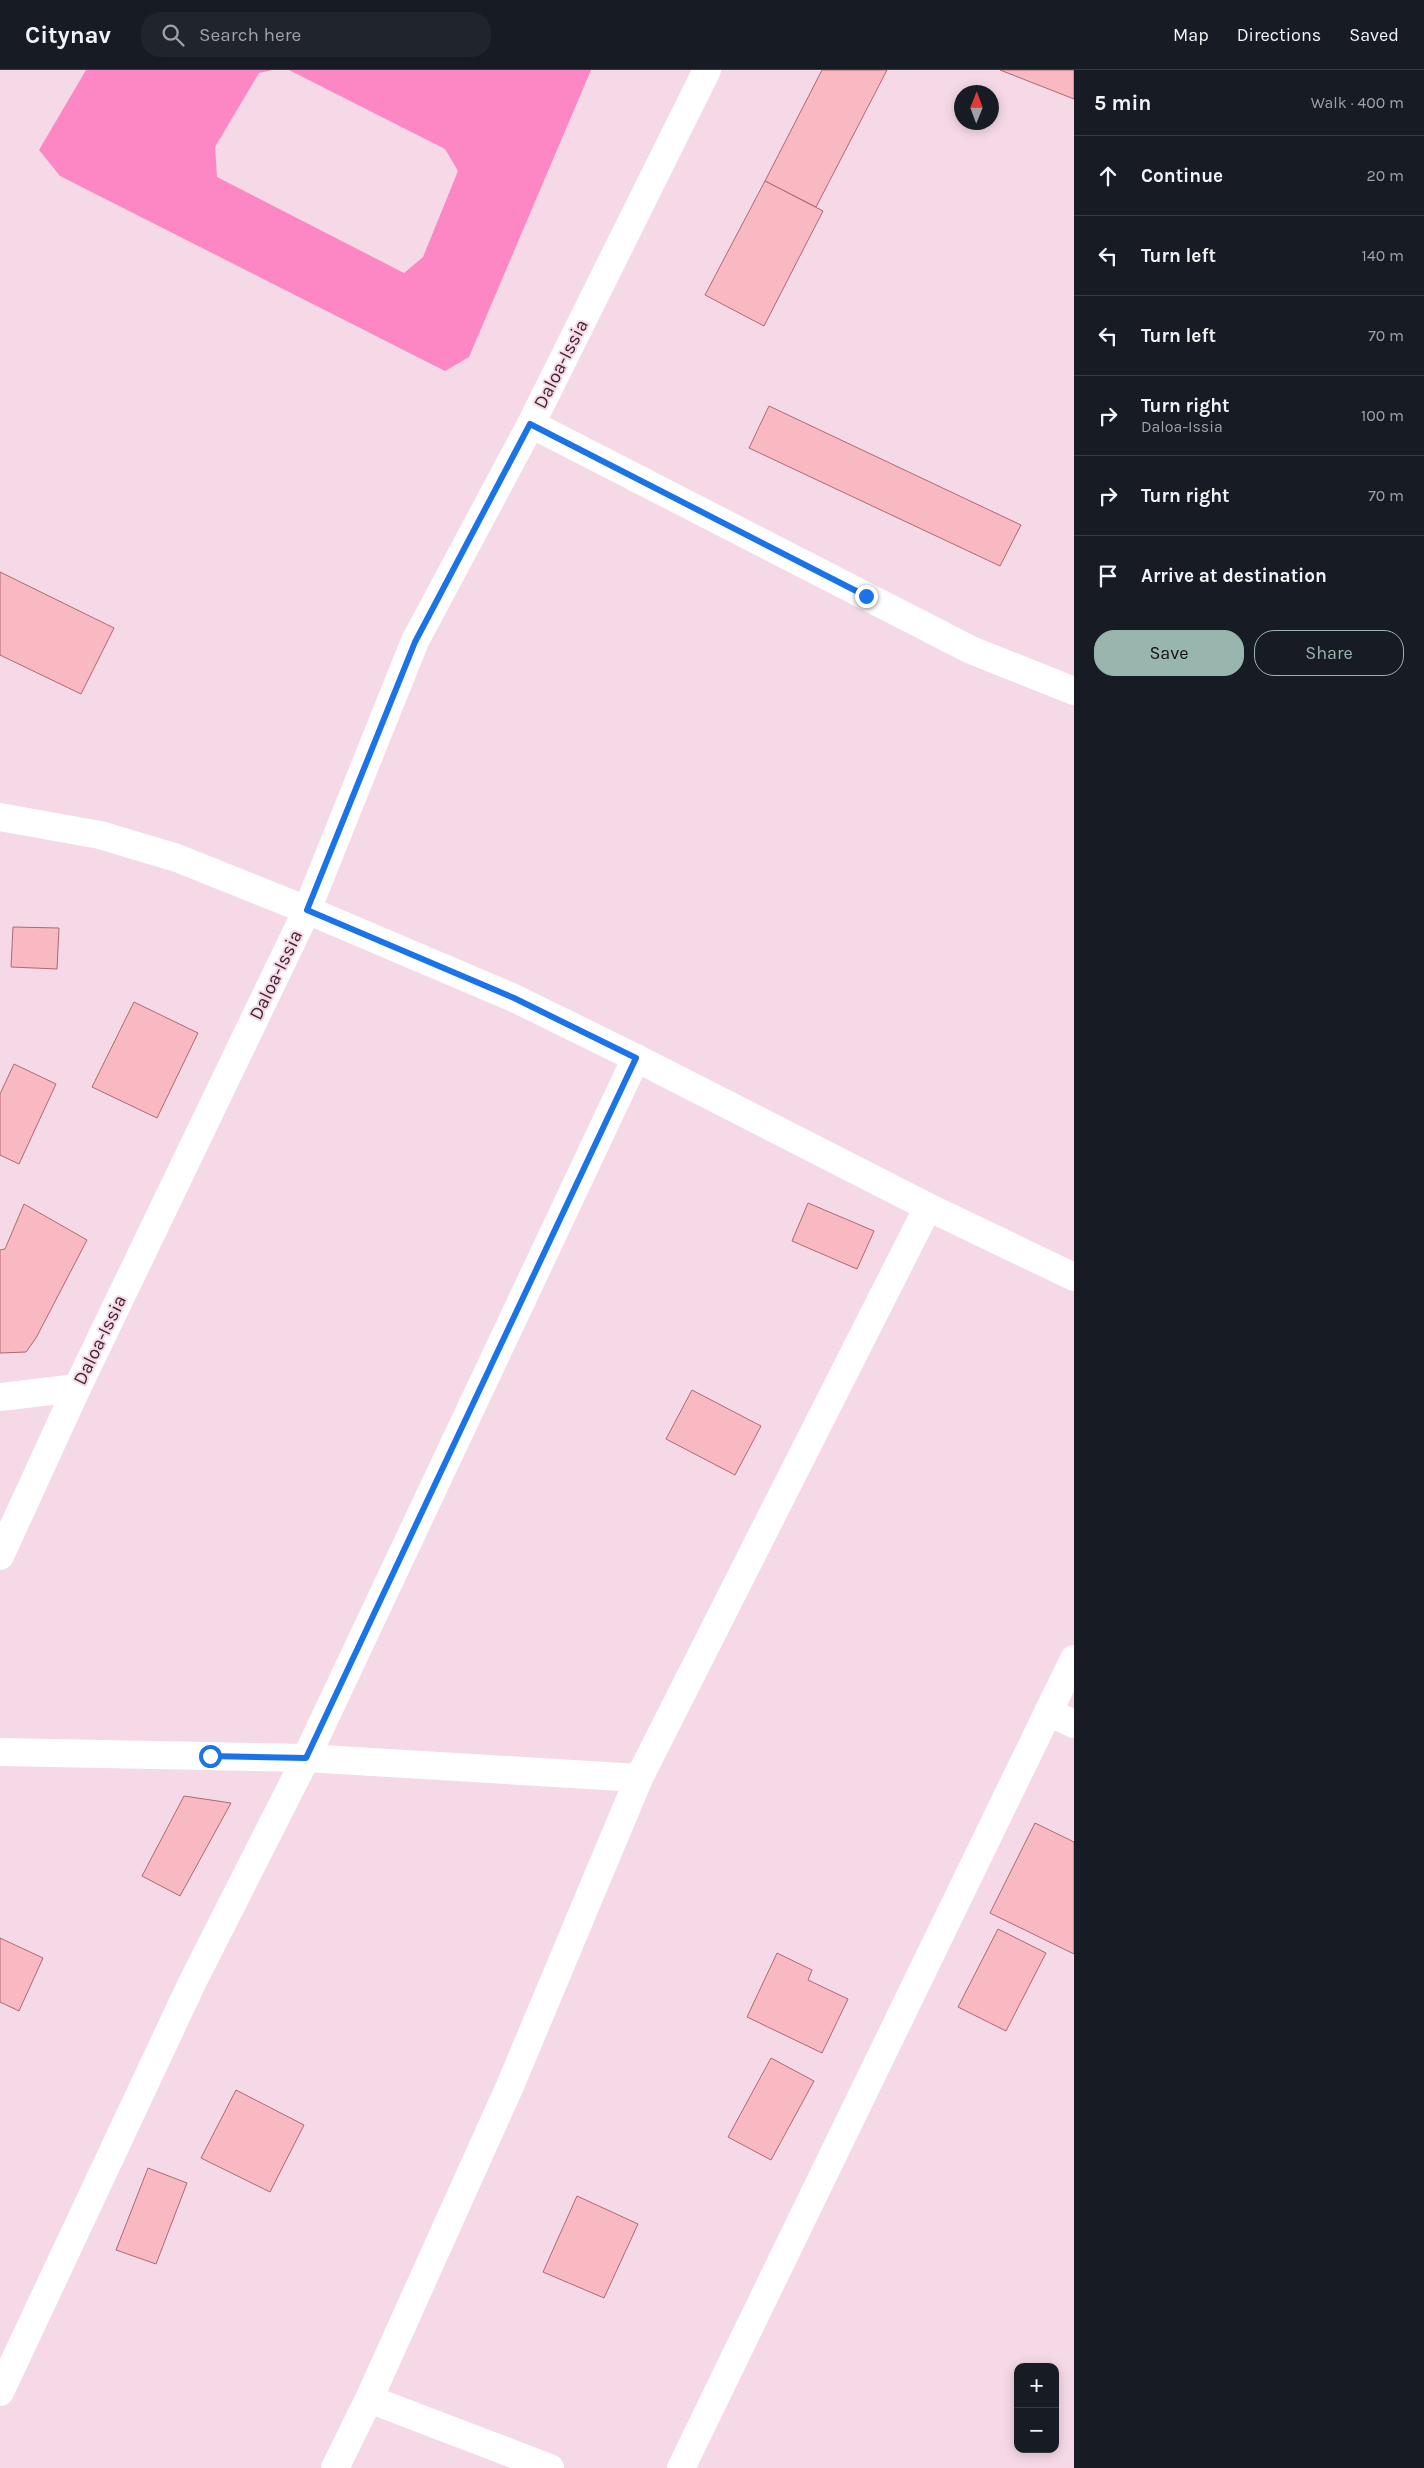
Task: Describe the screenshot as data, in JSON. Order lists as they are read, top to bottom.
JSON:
{
  "streets": {
    "street": ["Daloa-Issia"]
  },
  "north": "top",
  "page": {
    "header": "Citynav",
    "search": "Search here",
    "nav": ["Map", "Directions", "Saved"],
    "heading": ["5 min", "Walk · 400 m"],
    "list": [
      ["Continue", "20 m"],
      ["Turn left", "140 m"],
      ["Turn left", "70 m"],
      ["Turn right", "Daloa-Issia", "100 m"],
      ["Turn right", "70 m"],
      "Arrive at destination"
    ],
    "buttons": ["Save", "Share"],
    "map_buttons": ["+", "−"]
  }
}
